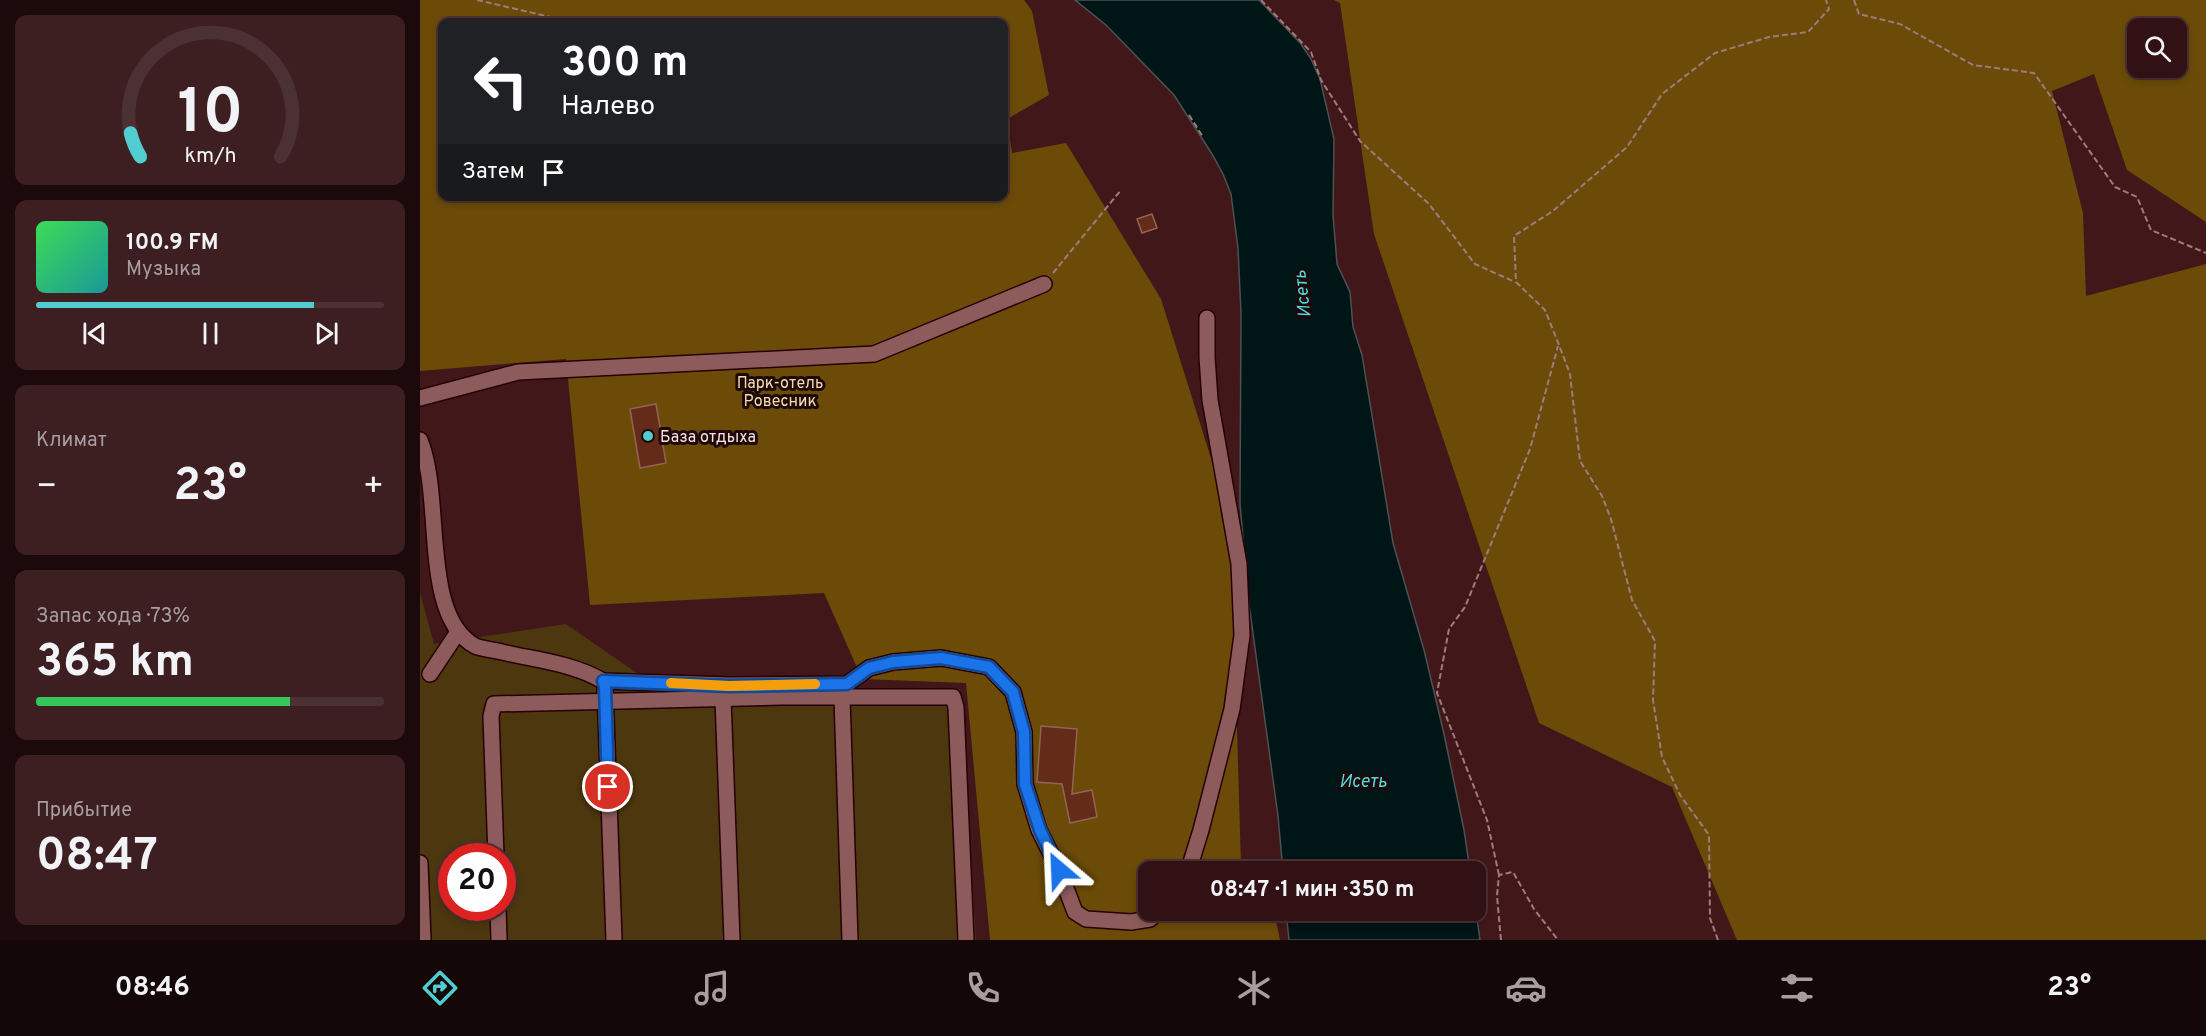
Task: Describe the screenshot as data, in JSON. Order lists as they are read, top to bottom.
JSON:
{
  "water": ["Исеть"],
  "parks": ["Парк-отель Ровесник"],
  "places": ["База отдыха"],
  "page": {
    "turn": ["300 m", "Налево"],
    "then": "Затем",
    "song": ["100.9 FM", "Музыка"],
    "tile": [
      "Климат",
      ["Запас хода · 73%", "365 km"],
      ["Прибытие", "08:47"]
    ],
    "heat": ["−", "23°", "+"],
    "limit": "20",
    "trip": "08:47 · 1 мин · 350 m",
    "tabs": ["08:46", "23°"],
    "gauge": ["10", "km/h"]
  }
}
